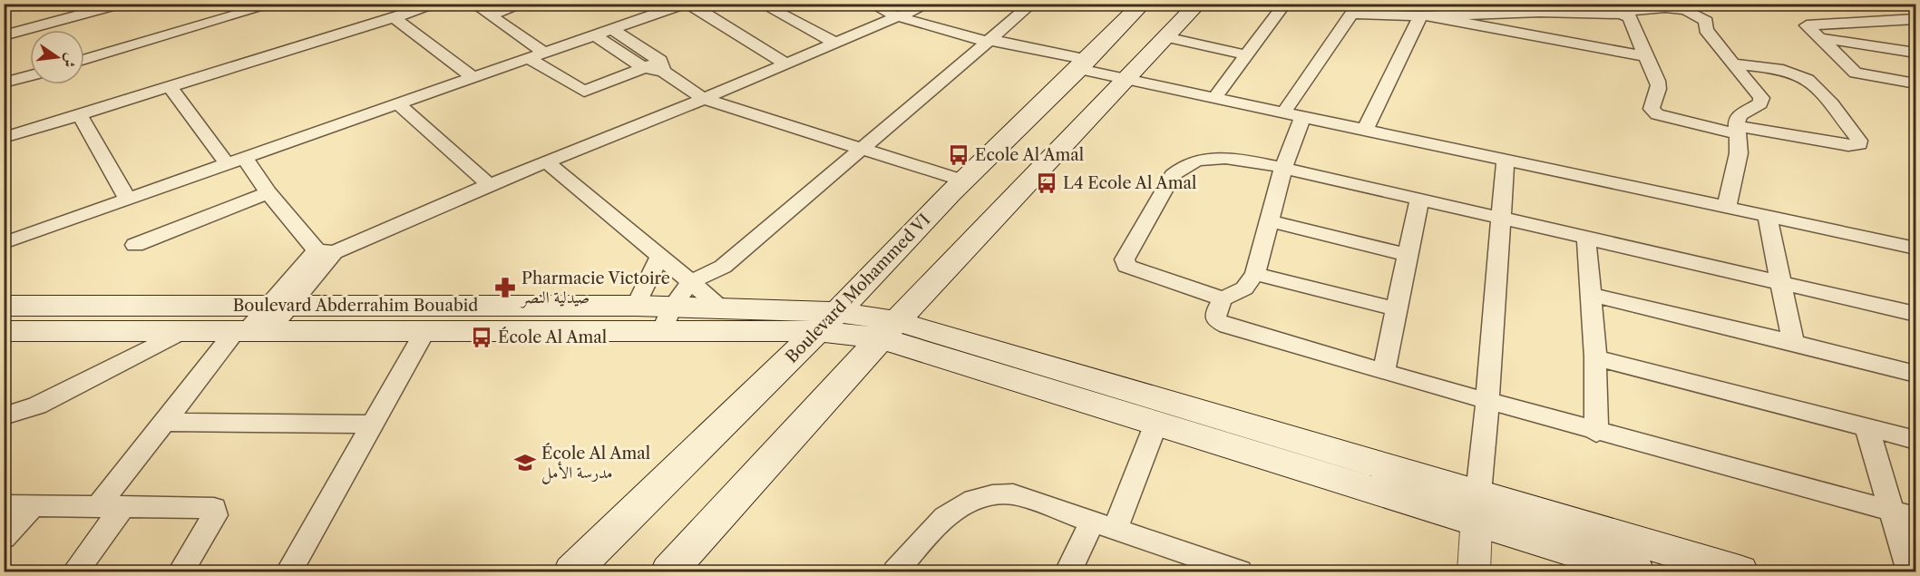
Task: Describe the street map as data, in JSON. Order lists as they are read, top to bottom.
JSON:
{
  "streets": {
    "main road": ["Boulevard Mohammed VI", "Boulevard Abderrahim Bouabid"]
  },
  "crossings": [
    ["Boulevard Mohammed VI", "Boulevard Abderrahim Bouabid"]
  ],
  "places": {
    "bus stop": ["Ecole Al Amal", "L4 Ecole Al Amal", "École Al Amal"],
    "pharmacy": ["Pharmacie Victoire صيدلية النصر"],
    "school or university": ["École Al Amal مدرسة الأمل"]
  },
  "north": "right"
}
